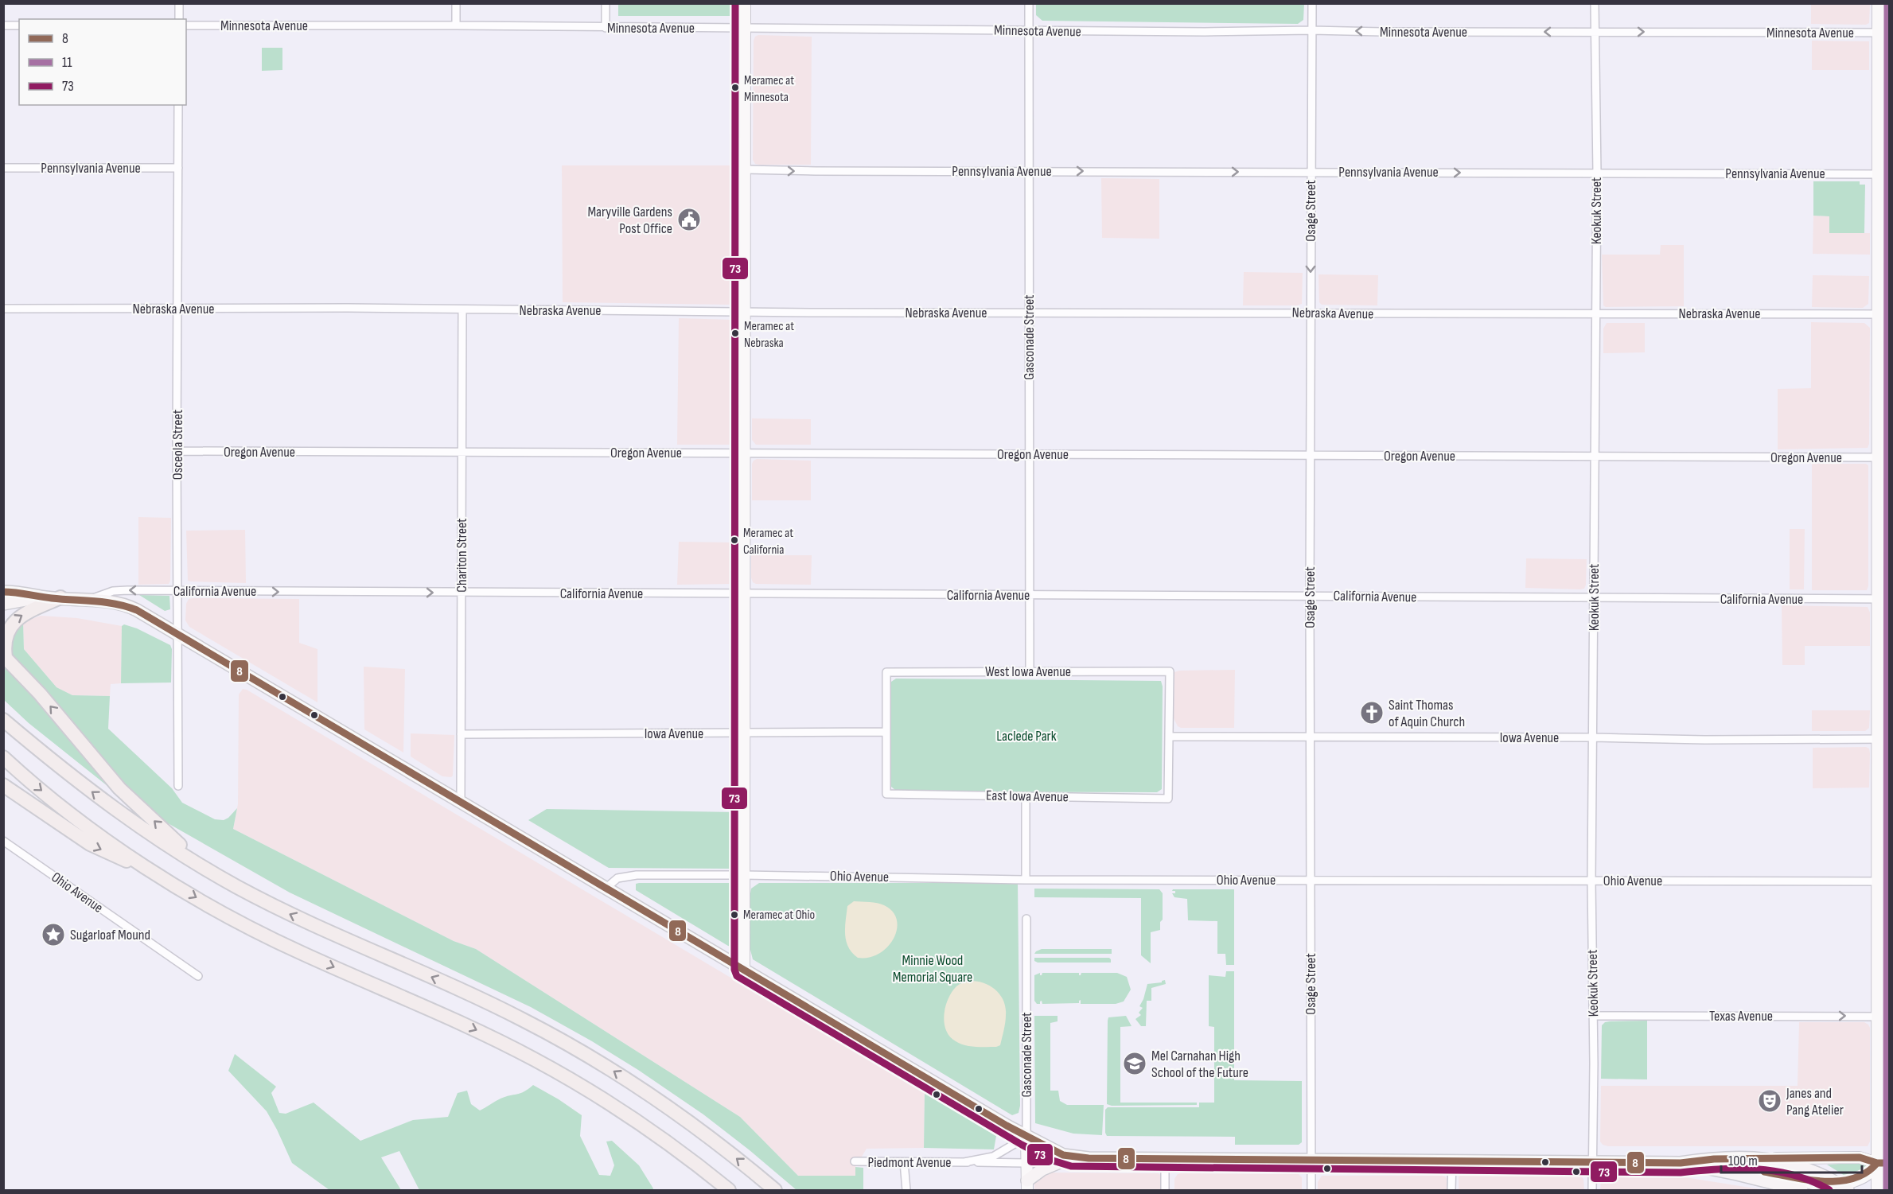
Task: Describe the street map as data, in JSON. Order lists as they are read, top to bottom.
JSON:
{
  "streets": {
    "main road": ["Gasconade Street"],
    "street": [
      "Minnesota Avenue",
      "Pennsylvania Avenue",
      "Osage Street",
      "Keokuk Street",
      "Nebraska Avenue",
      "Osceola Street",
      "Oregon Avenue",
      "Chariton Street",
      "California Avenue",
      "West Iowa Avenue",
      "Iowa Avenue",
      "East Iowa Avenue",
      "Ohio Avenue",
      "Texas Avenue",
      "Piedmont Avenue"
    ]
  },
  "crossings": [
    ["Minnesota Avenue", "Osage Street"],
    ["Minnesota Avenue", "Keokuk Street"],
    ["Minnesota Avenue", "Gasconade Street"],
    ["Pennsylvania Avenue", "Osage Street"],
    ["Pennsylvania Avenue", "Keokuk Street"],
    ["Pennsylvania Avenue", "Gasconade Street"],
    ["Pennsylvania Avenue", "Osceola Street"],
    ["Osage Street", "Nebraska Avenue"],
    ["Osage Street", "Oregon Avenue"],
    ["Osage Street", "California Avenue"],
    ["Osage Street", "Iowa Avenue"],
    ["Osage Street", "Ohio Avenue"],
    ["Keokuk Street", "Nebraska Avenue"],
    ["Keokuk Street", "Oregon Avenue"],
    ["Keokuk Street", "California Avenue"],
    ["Keokuk Street", "Iowa Avenue"],
    ["Keokuk Street", "Ohio Avenue"],
    ["Keokuk Street", "Texas Avenue"],
    ["Nebraska Avenue", "Gasconade Street"],
    ["Nebraska Avenue", "Osceola Street"],
    ["Nebraska Avenue", "Chariton Street"],
    ["Gasconade Street", "Oregon Avenue"],
    ["Gasconade Street", "California Avenue"],
    ["Gasconade Street", "West Iowa Avenue"],
    ["Gasconade Street", "Piedmont Avenue"],
    ["Osceola Street", "Oregon Avenue"],
    ["Osceola Street", "California Avenue"],
    ["Oregon Avenue", "Chariton Street"],
    ["Chariton Street", "California Avenue"],
    ["Chariton Street", "Iowa Avenue"],
    ["West Iowa Avenue", "Iowa Avenue"],
    ["West Iowa Avenue", "East Iowa Avenue"],
    ["Iowa Avenue", "East Iowa Avenue"]
  ],
  "one_way": ["Pennsylvania Avenue", "Texas Avenue"],
  "parks": ["Laclede Park", "Minnie Wood Memorial Square"],
  "places": {
    "other": [
      "Meramec at Minnesota",
      "Meramec at Nebraska",
      "Meramec at California",
      "Meramec at Ohio"
    ],
    "public building": ["Maryville Gardens Post Office"],
    "church": ["Saint Thomas of Aquin Church"],
    "place": ["Sugarloaf Mound"],
    "school or university": ["Mel Carnahan High School of the Future"],
    "theatre": ["Janes and Pang Atelier"]
  },
  "lines": ["transit line 11", "transit line 73", "transit line 8"],
  "legend": ["8", "11", "73"],
  "scale_bar": "100 m"
}
